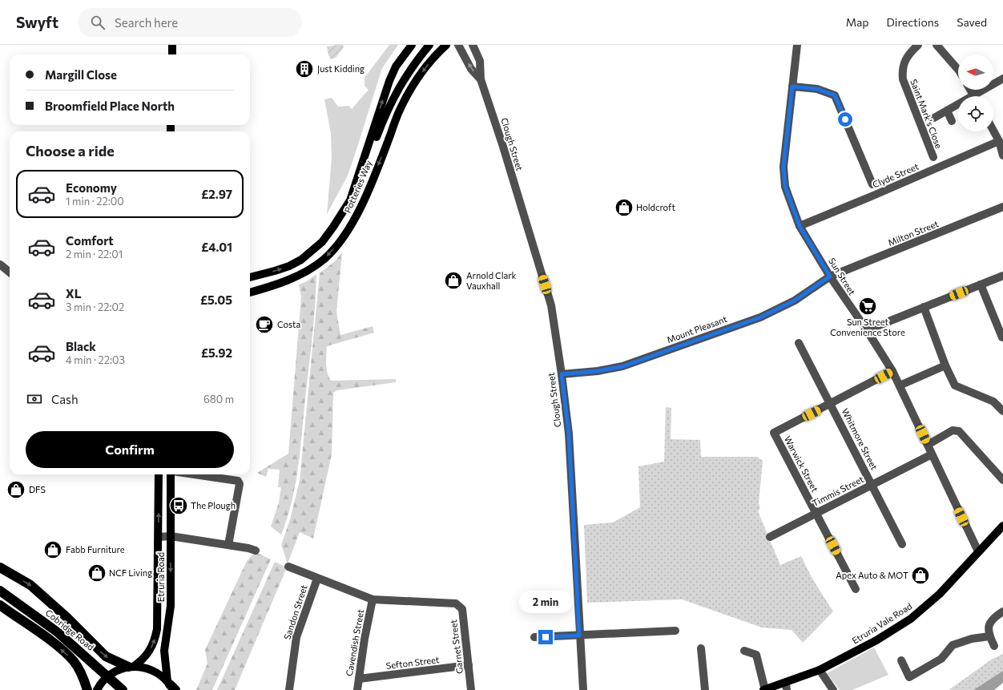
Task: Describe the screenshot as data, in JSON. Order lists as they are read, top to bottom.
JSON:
{
  "streets": {
    "highway": ["Cobridge Road"],
    "main road": ["Potteries Way", "Etruria Road", "Etruria Vale Road"],
    "street": [
      "Saint Mark's Close",
      "Clough Street",
      "Clyde Street",
      "Milton Street",
      "Sun Street",
      "Mount Pleasant",
      "Whitmore Street",
      "Warwick Street",
      "Timmis Street",
      "Sandon Street",
      "Cavendish Street",
      "Garnet Street",
      "Sefton Street"
    ]
  },
  "crossings": [
    ["Clough Street", "Mount Pleasant"],
    ["Clyde Street", "Sun Street"],
    ["Milton Street", "Sun Street"],
    ["Milton Street", "Mount Pleasant"],
    ["Sun Street", "Mount Pleasant"],
    ["Sun Street", "Timmis Street"],
    ["Sun Street", "Etruria Vale Road"],
    ["Whitmore Street", "Warwick Street"],
    ["Whitmore Street", "Timmis Street"],
    ["Warwick Street", "Timmis Street"],
    ["Cavendish Street", "Garnet Street"],
    ["Cavendish Street", "Sefton Street"],
    ["Garnet Street", "Sefton Street"]
  ],
  "places": {
    "building": ["Just Kidding"],
    "shop": [
      "Holdcroft",
      "Arnold Clark Vauxhall",
      "DFS",
      "Fabb Furniture",
      "NCF Living",
      "Apex Auto & MOT"
    ],
    "supermarket": ["Sun Street Convenience Store"],
    "cafe": ["Costa"],
    "bus stop": ["The Plough"]
  },
  "north": "left",
  "page": {
    "header": "Swyft",
    "search": "Search here",
    "nav": ["Map", "Directions", "Saved"],
    "banner": ["Margill Close", "Broomfield Place North"],
    "heading": "Choose a ride",
    "list": [
      {
        "name": "Economy",
        "note": "1 min · 22:00",
        "value": "£2.97"
      },
      {
        "name": "Comfort",
        "note": "2 min · 22:01",
        "value": "£4.01"
      },
      {
        "name": "XL",
        "note": "3 min · 22:02",
        "value": "£5.05"
      },
      {
        "name": "Black",
        "note": "4 min · 22:03",
        "value": "£5.92"
      }
    ],
    "pay": ["Cash", "680 m"],
    "buttons": "Confirm",
    "bubble": "2 min"
  }
}
